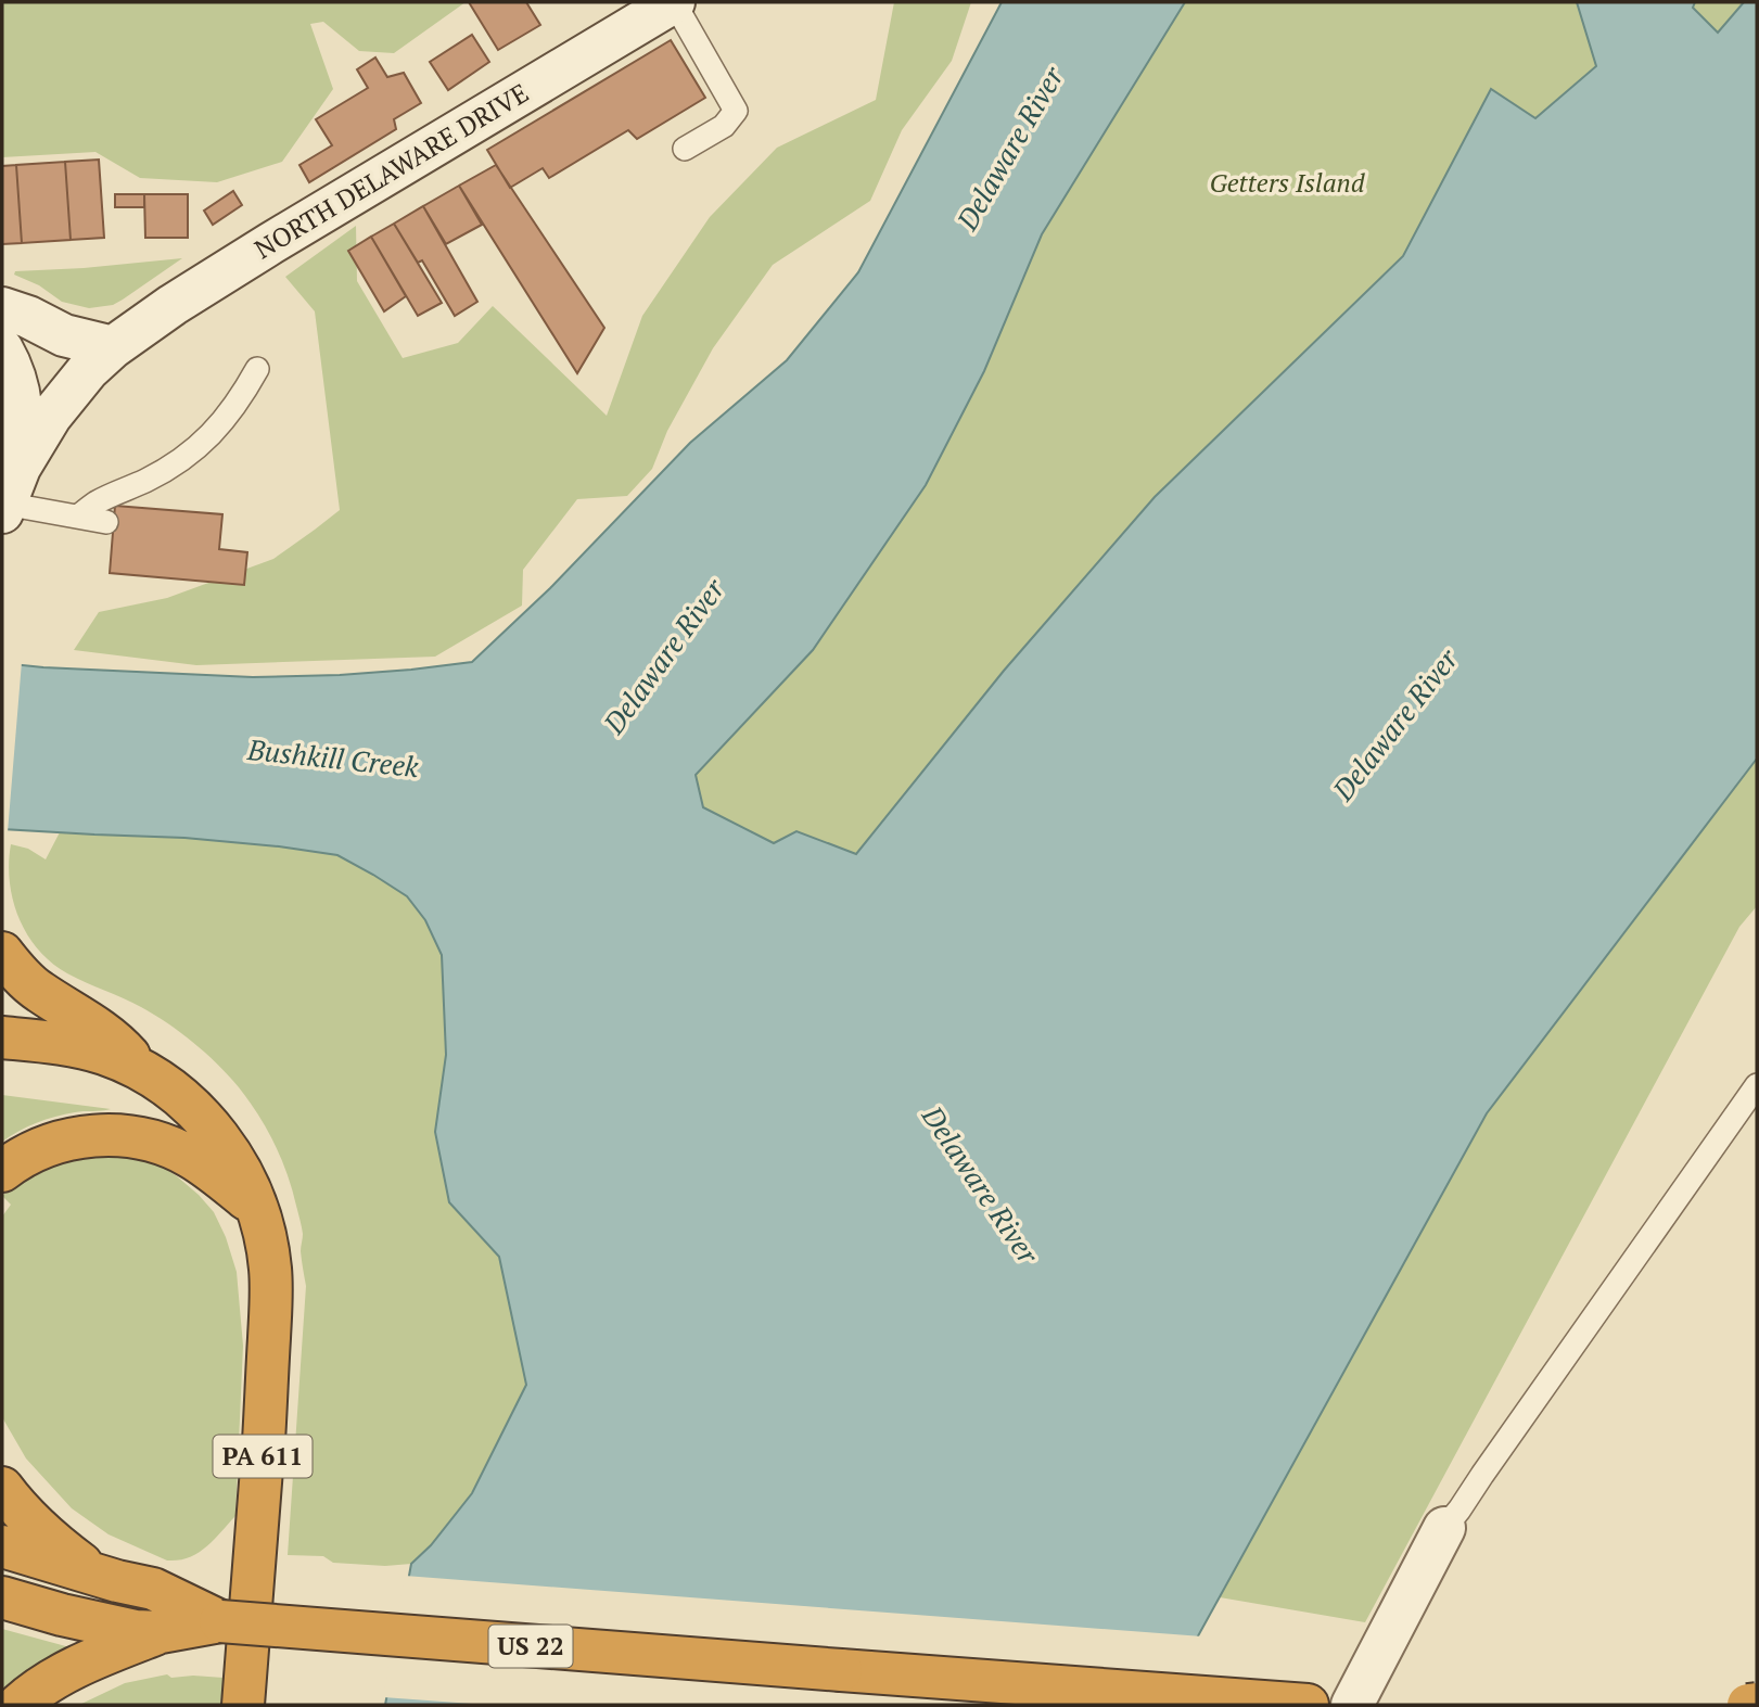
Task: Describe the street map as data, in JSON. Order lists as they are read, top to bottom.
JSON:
{
  "streets": {
    "highway": ["PA 611", "US 22"],
    "main road": ["NORTH DELAWARE DRIVE"]
  },
  "water": ["Delaware River", "Bushkill Creek"],
  "parks": ["Getters Island"]
}
